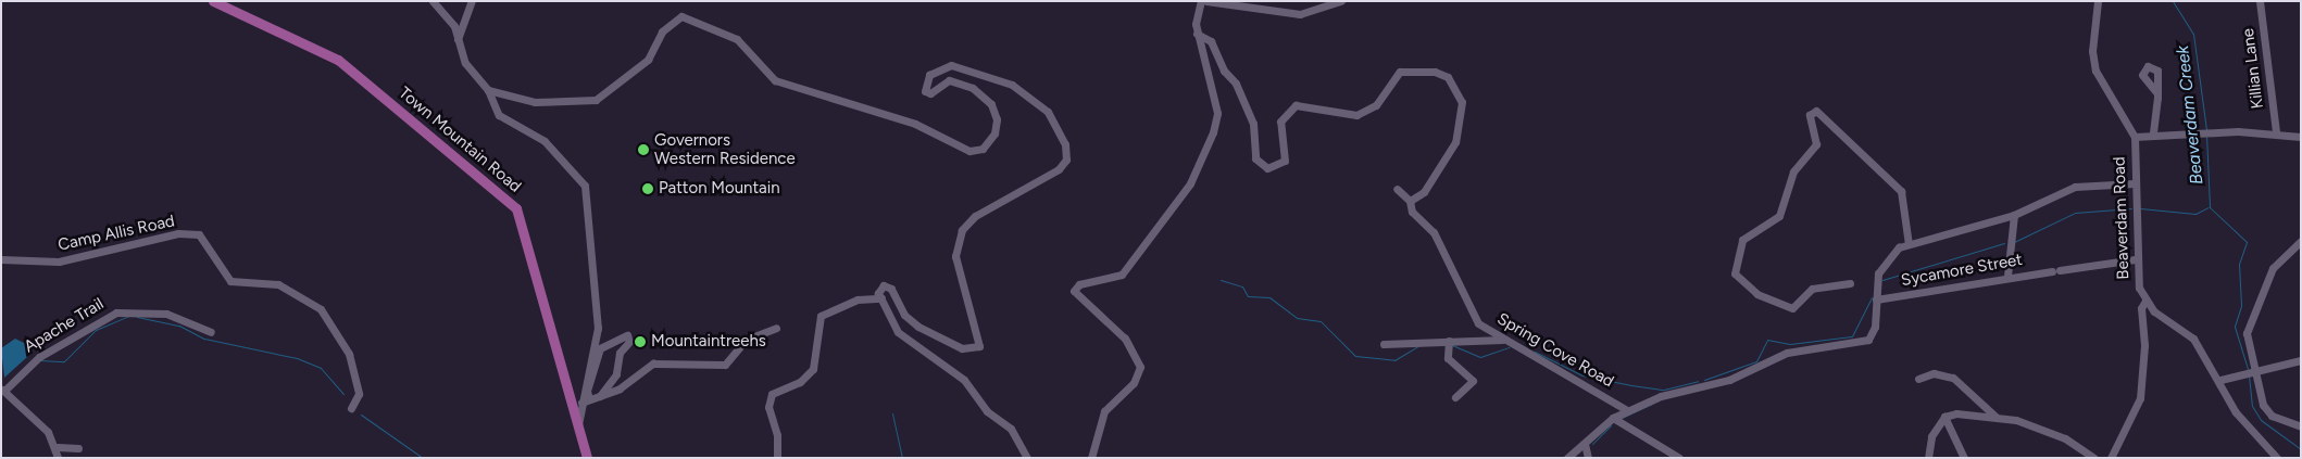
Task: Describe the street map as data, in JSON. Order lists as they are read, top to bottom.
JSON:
{
  "streets": {
    "main road": ["Town Mountain Road"],
    "street": [
      "Killian Lane",
      "Beaverdam Road",
      "Camp Allis Road",
      "Sycamore Street",
      "Apache Trail",
      "Spring Cove Road"
    ]
  },
  "crossings": [
    ["Beaverdam Road", "Sycamore Street"]
  ],
  "water": ["Beaverdam Creek"],
  "places": ["Governors Western Residence", "Patton Mountain", "Mountaintreehs"]
}
